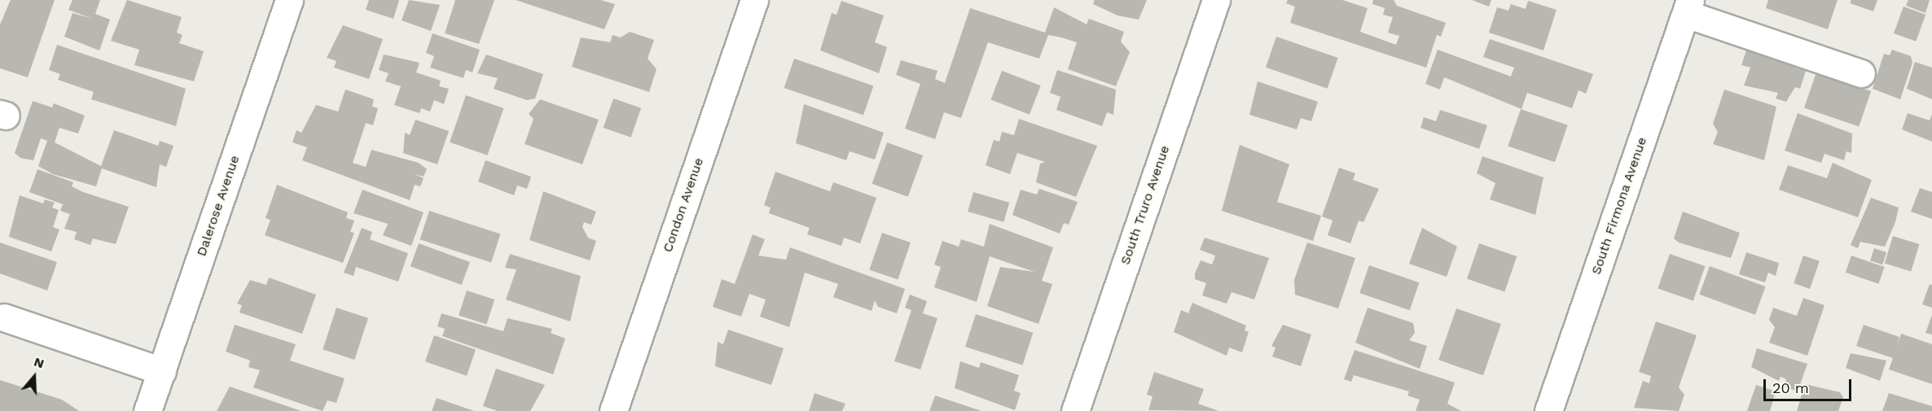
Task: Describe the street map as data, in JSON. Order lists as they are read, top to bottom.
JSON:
{
  "streets": {
    "street": [
      "Condon Avenue",
      "South Truro Avenue",
      "Dalerose Avenue",
      "South Firmona Avenue"
    ]
  },
  "scale_bar": "20 m",
  "north": "top"
}
